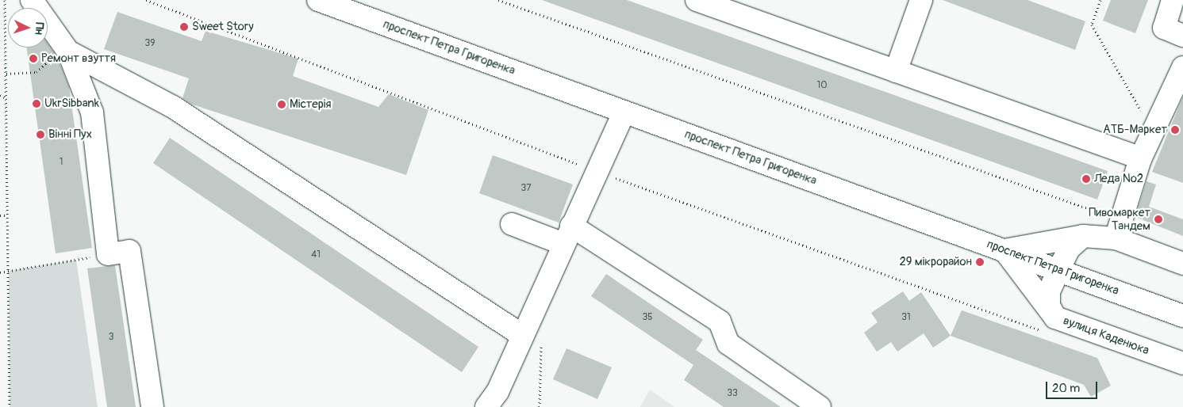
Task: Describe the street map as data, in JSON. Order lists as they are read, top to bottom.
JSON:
{
  "streets": {
    "main road": ["проспект Петра Григоренка", "вулиця Каденюка"]
  },
  "crossings": [
    ["проспект Петра Григоренка", "вулиця Каденюка"]
  ],
  "places": [
    "Sweet Story",
    "Ремонт взуття",
    "UkrSibbank",
    "Містерія",
    "АТБ-Маркет",
    "Вінні Пух",
    "Леда №2",
    "Пивомаркет Тандем",
    "29 мікрорайон"
  ],
  "house_numbers": [
    "39",
    "10",
    "1",
    "37",
    "41",
    "35",
    "31",
    "3",
    "33"
  ],
  "scale_bar": "20 m",
  "north": "right"
}
